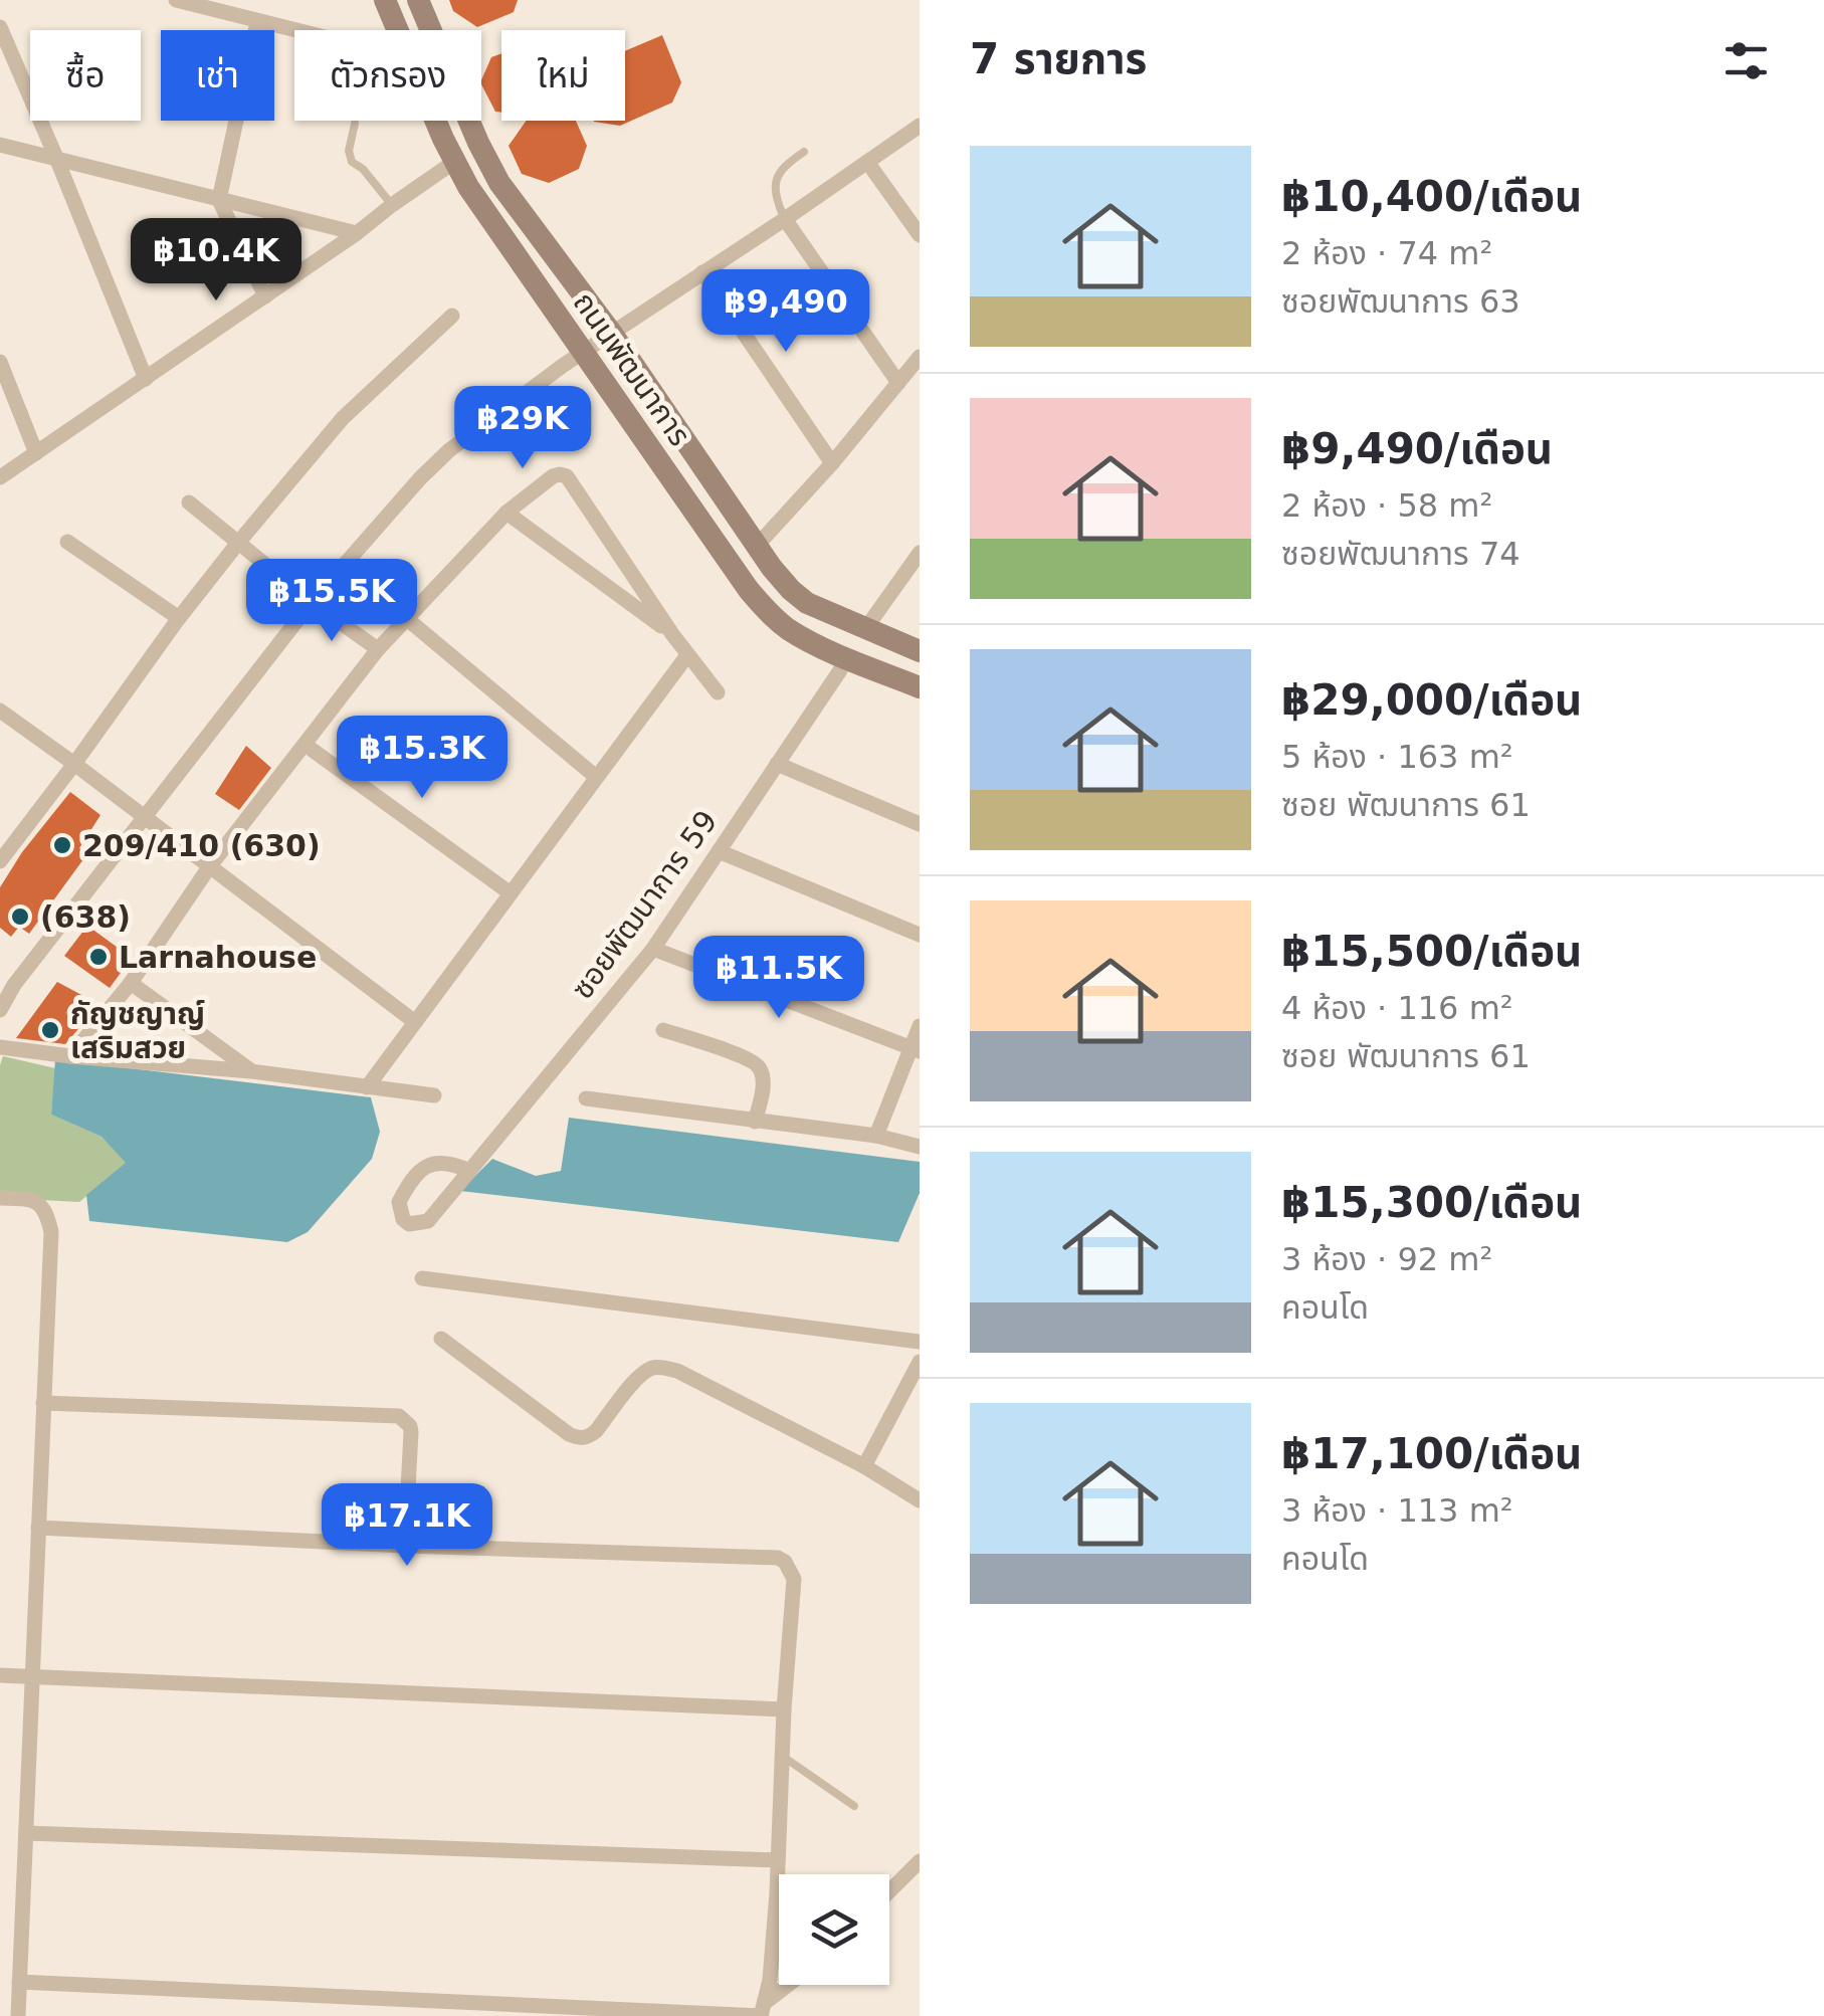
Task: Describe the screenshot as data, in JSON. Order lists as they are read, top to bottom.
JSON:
{
  "streets": {
    "main road": ["ถนนพัฒนาการ"],
    "street": ["ซอยพัฒนาการ 59"]
  },
  "crossings": [
    ["ถนนพัฒนาการ", "ซอยพัฒนาการ 59"]
  ],
  "places": [
    "209/410 (630)",
    "(638)",
    "Larnahouse",
    "กัญชญาญ์ เสริมสวย"
  ],
  "page": {
    "heading": "7 รายการ",
    "chip": [
      "ซื้อ",
      "เช่า",
      "ตัวกรอง",
      "ใหม่"
    ],
    "list": [
      {
        "name": "฿10,400/เดือน",
        "note": "2 ห้อง · 74 m² · ซอยพัฒนาการ 63"
      },
      {
        "name": "฿9,490/เดือน",
        "note": "2 ห้อง · 58 m² · ซอยพัฒนาการ 74"
      },
      {
        "name": "฿29,000/เดือน",
        "note": "5 ห้อง · 163 m² · ซอย พัฒนาการ 61"
      },
      {
        "name": "฿15,500/เดือน",
        "note": "4 ห้อง · 116 m² · ซอย พัฒนาการ 61"
      },
      {
        "name": "฿15,300/เดือน",
        "note": "3 ห้อง · 92 m² · คอนโด"
      },
      {
        "name": "฿17,100/เดือน",
        "note": "3 ห้อง · 113 m² · คอนโด"
      }
    ],
    "price": [
      "฿10.4K",
      "฿9,490",
      "฿29K",
      "฿15.5K",
      "฿15.3K",
      "฿11.5K",
      "฿17.1K"
    ]
  }
}
